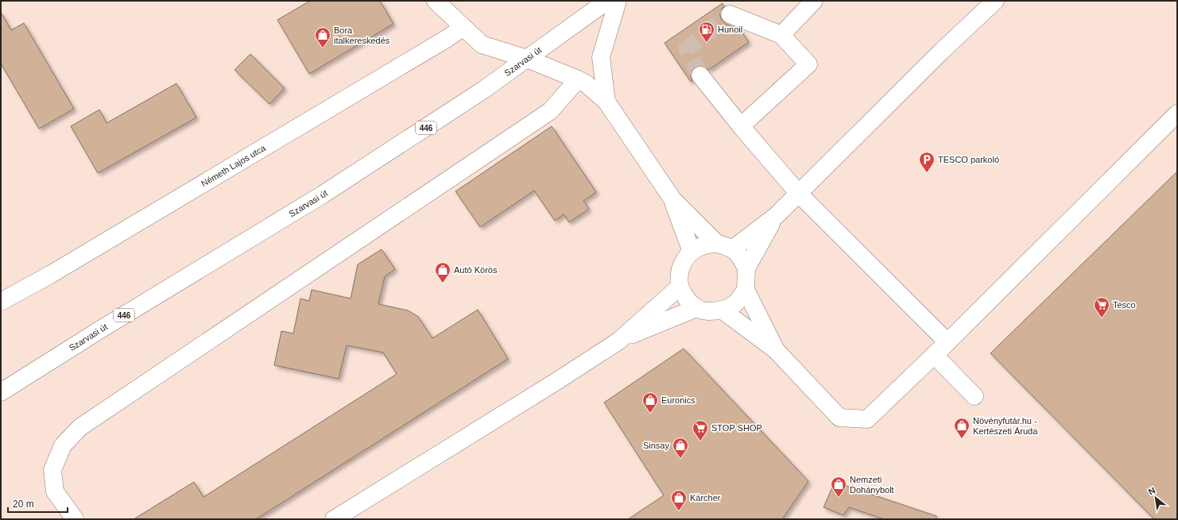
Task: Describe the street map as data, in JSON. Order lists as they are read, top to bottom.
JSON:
{
  "streets": {
    "main road": ["Szarvasi út", "446", "Németh Lajos utca"]
  },
  "places": {
    "fuel station": ["Hunoil"],
    "shop": [
      "Bora italkereskedés",
      "Autó Körös",
      "Euronics",
      "Növényfutár.hu - Kertészeti Áruda",
      "Sinsay",
      "Nemzeti Dohánybolt",
      "Kärcher"
    ],
    "parking": ["TESCO parkoló"],
    "supermarket": ["Tesco", "STOP SHOP"]
  },
  "scale_bar": "20 m",
  "north": "top left"
}
